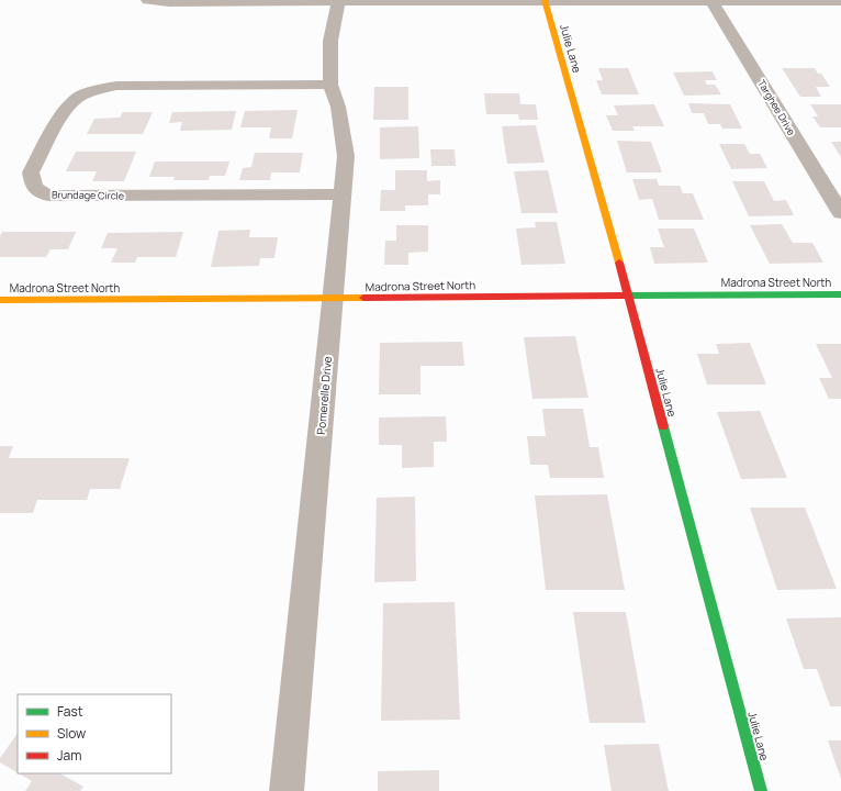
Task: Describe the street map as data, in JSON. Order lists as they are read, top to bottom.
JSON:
{
  "streets": {
    "street": [
      "Julie Lane",
      "Targhee Drive",
      "Brundage Circle",
      "Madrona Street North",
      "Pomerelle Drive"
    ]
  },
  "crossings": [
    ["Julie Lane", "Madrona Street North"],
    ["Brundage Circle", "Pomerelle Drive"],
    ["Madrona Street North", "Pomerelle Drive"]
  ],
  "legend": ["Fast", "Slow", "Jam"]
}
